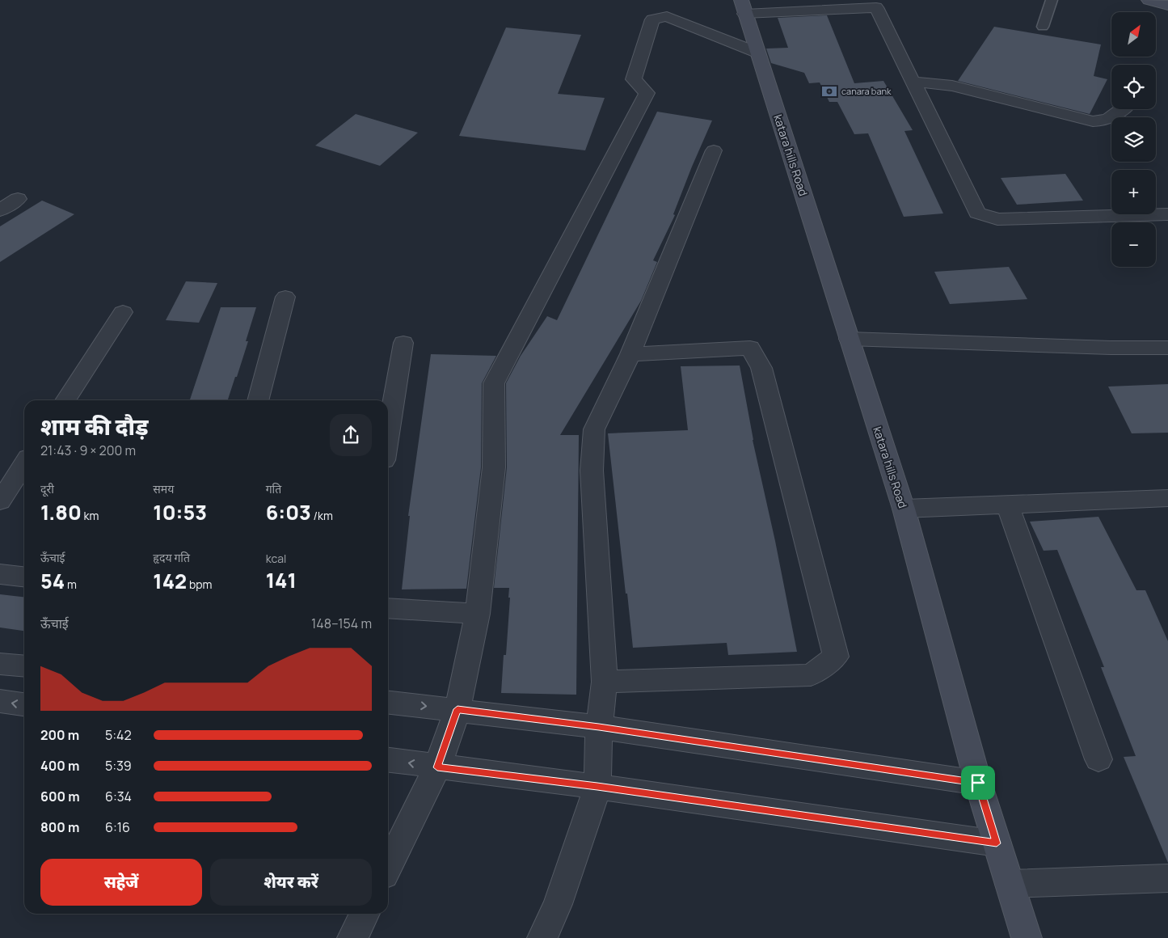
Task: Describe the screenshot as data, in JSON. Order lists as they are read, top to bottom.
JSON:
{
  "streets": {
    "main road": ["katara hills Road"]
  },
  "places": {
    "bank": ["canara bank"]
  },
  "north": "top right",
  "page": {
    "map_buttons": ["+", "−"],
    "heading": ["शाम की दौड़", "21:43 · 9 × 200 m"],
    "stats": [
      ["दूरी", "1.80 km"],
      ["समय", "10:53"],
      ["गति", "6:03 /km"],
      ["ऊँचाई", "54 m"],
      ["हृदय गति", "142 bpm"],
      ["kcal", "141"]
    ],
    "chart": ["ऊँचाई", "148–154 m"],
    "list": [
      {
        "name": "200 m",
        "note": "5:42"
      },
      {
        "name": "400 m",
        "note": "5:39"
      },
      {
        "name": "600 m",
        "note": "6:34"
      },
      {
        "name": "800 m",
        "note": "6:16"
      }
    ],
    "buttons": ["सहेजें", "शेयर करें"]
  }
}
